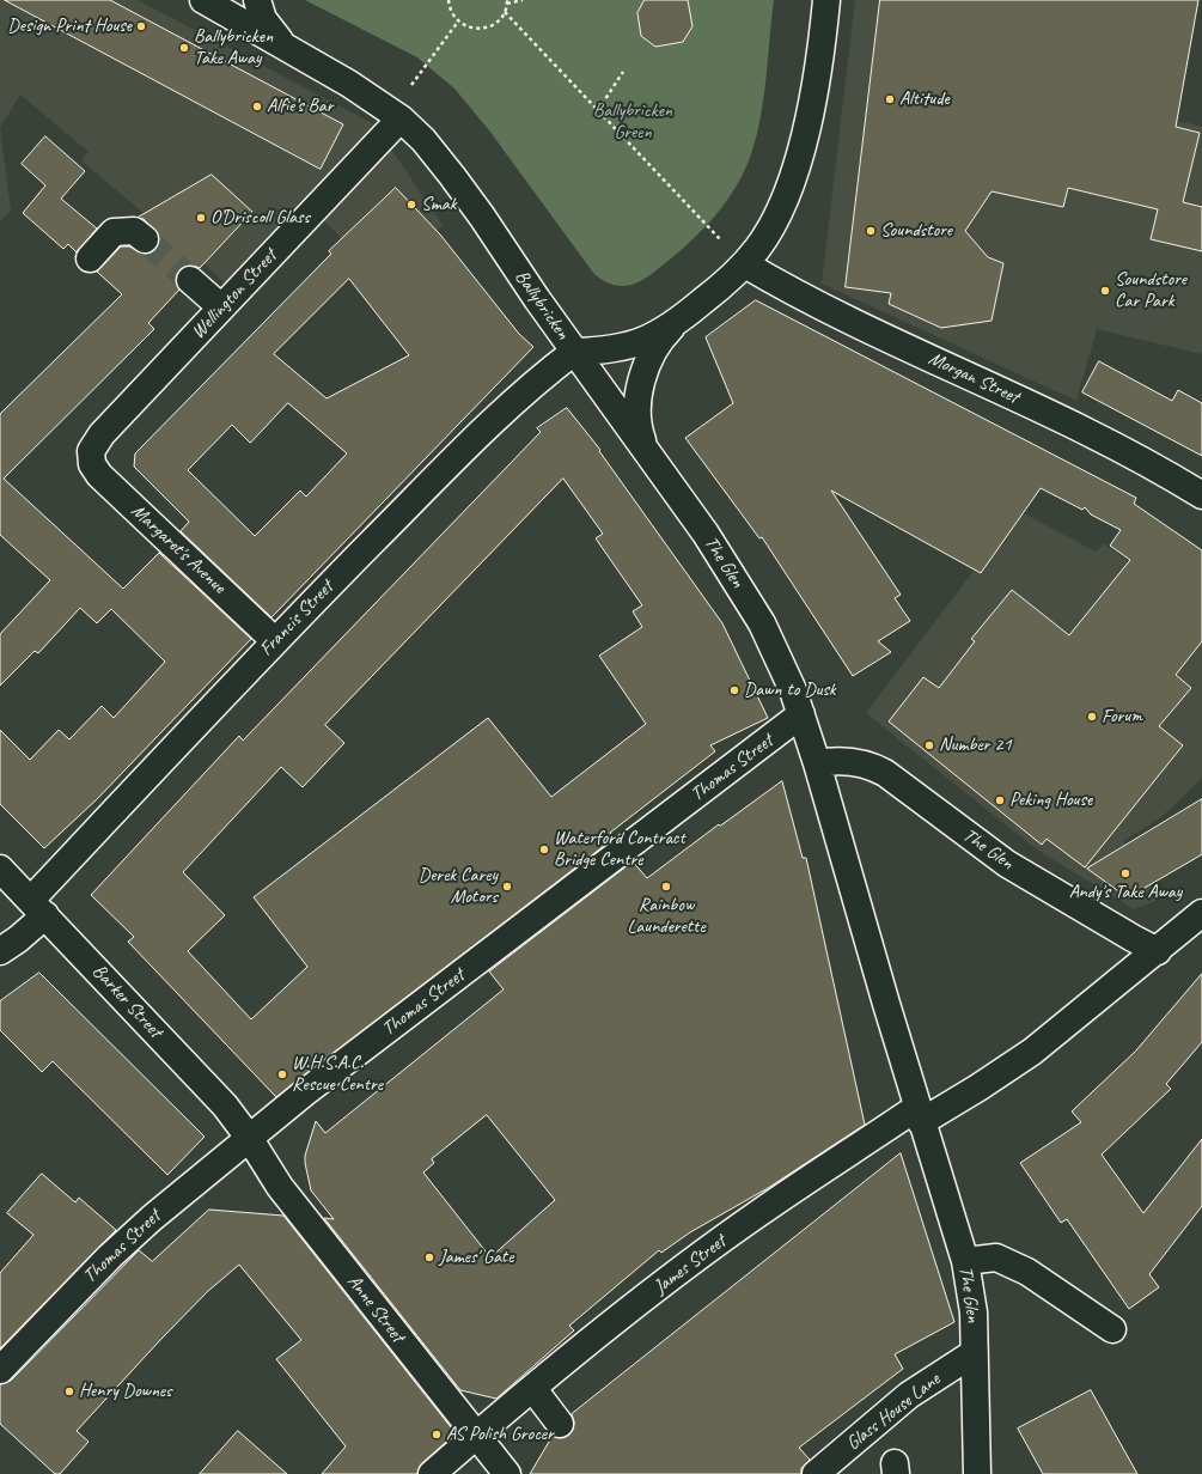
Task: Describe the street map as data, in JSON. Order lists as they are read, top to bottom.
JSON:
{
  "streets": {
    "street": [
      "Wellington Street",
      "Ballybricken",
      "Morgan Street",
      "Margaret's Avenue",
      "The Glen",
      "Francis Street",
      "Thomas Street",
      "Barker Street",
      "James Street",
      "Anne Street",
      "Glass House Lane"
    ]
  },
  "crossings": [
    ["Wellington Street", "Ballybricken"],
    ["Wellington Street", "Margaret's Avenue"],
    ["Ballybricken", "Morgan Street"],
    ["Ballybricken", "The Glen"],
    ["Ballybricken", "Francis Street"],
    ["Margaret's Avenue", "Francis Street"],
    ["The Glen", "Francis Street"],
    ["The Glen", "Thomas Street"],
    ["The Glen", "James Street"],
    ["The Glen", "Glass House Lane"],
    ["Francis Street", "Barker Street"],
    ["Thomas Street", "Barker Street"],
    ["Thomas Street", "Anne Street"],
    ["Barker Street", "Anne Street"],
    ["James Street", "Anne Street"]
  ],
  "parks": ["Ballybricken Green"],
  "places": [
    "Design Print House",
    "Ballybricken Take Away",
    "Altitude",
    "Alfie’s Bar",
    "Smak",
    "O’Driscoll Glass",
    "Soundstore",
    "Soundstore Car Park",
    "Dawn to Dusk",
    "Forum",
    "Number 21",
    "Peking House",
    "Waterford Contract Bridge Centre",
    "Andy's Take Away",
    "Derek Carey Motors",
    "Rainbow Launderette",
    "W.H.S.A.C. Rescue Centre",
    "James' Gate",
    "Henry Downes",
    "AS Polish Grocer"
  ]
}
